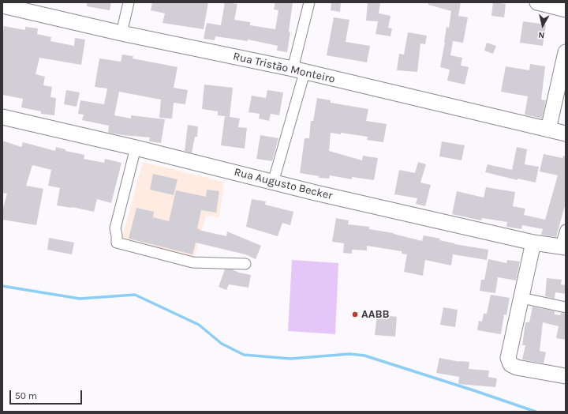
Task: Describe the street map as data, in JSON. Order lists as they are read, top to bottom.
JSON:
{
  "streets": {
    "street": ["Rua Tristão Monteiro", "Rua Augusto Becker"]
  },
  "places": ["AABB"],
  "scale_bar": "50 m",
  "north": "bottom"
}
